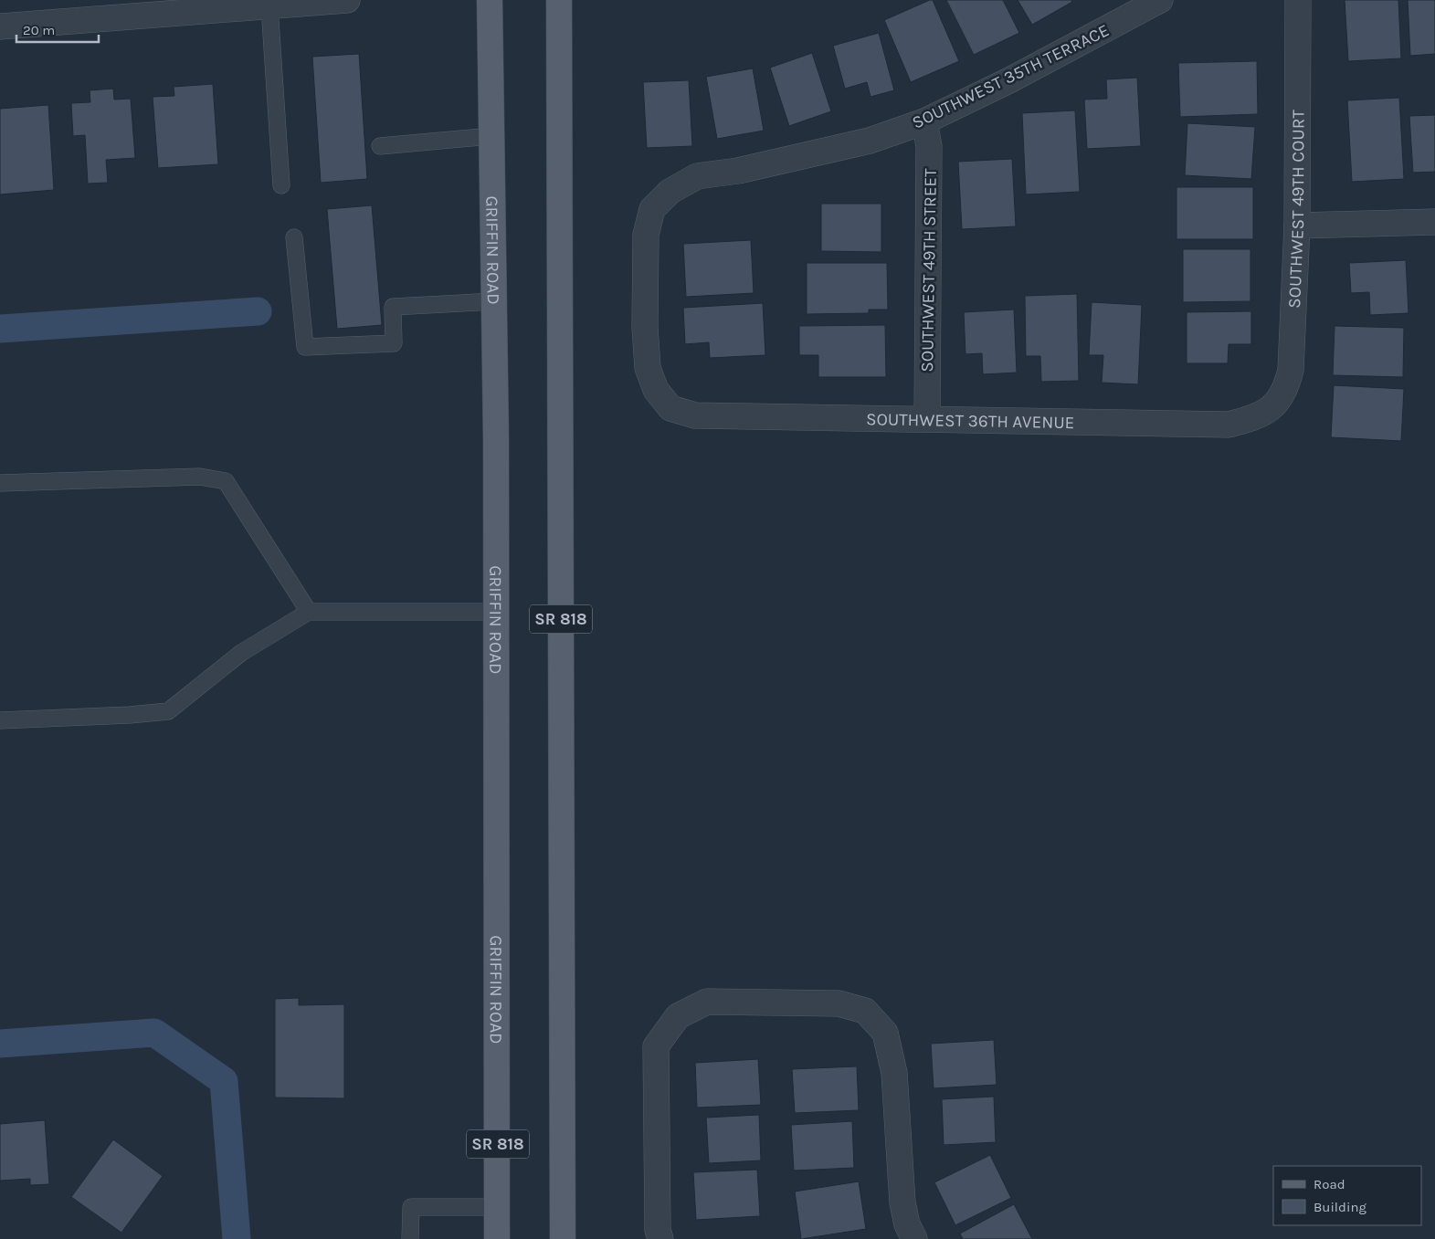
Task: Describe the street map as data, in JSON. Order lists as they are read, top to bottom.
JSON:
{
  "streets": {
    "main road": ["GRIFFIN ROAD", "SR 818"],
    "street": [
      "SOUTHWEST 35TH TERRACE",
      "SOUTHWEST 49TH COURT",
      "SOUTHWEST 49TH STREET",
      "SOUTHWEST 36TH AVENUE"
    ]
  },
  "crossings": [
    ["SOUTHWEST 35TH TERRACE", "SOUTHWEST 49TH STREET"],
    ["SOUTHWEST 35TH TERRACE", "SOUTHWEST 36TH AVENUE"],
    ["SOUTHWEST 49TH COURT", "SOUTHWEST 36TH AVENUE"],
    ["SOUTHWEST 49TH STREET", "SOUTHWEST 36TH AVENUE"]
  ],
  "legend": ["Road", "Building"],
  "scale_bar": "20 m"
}
